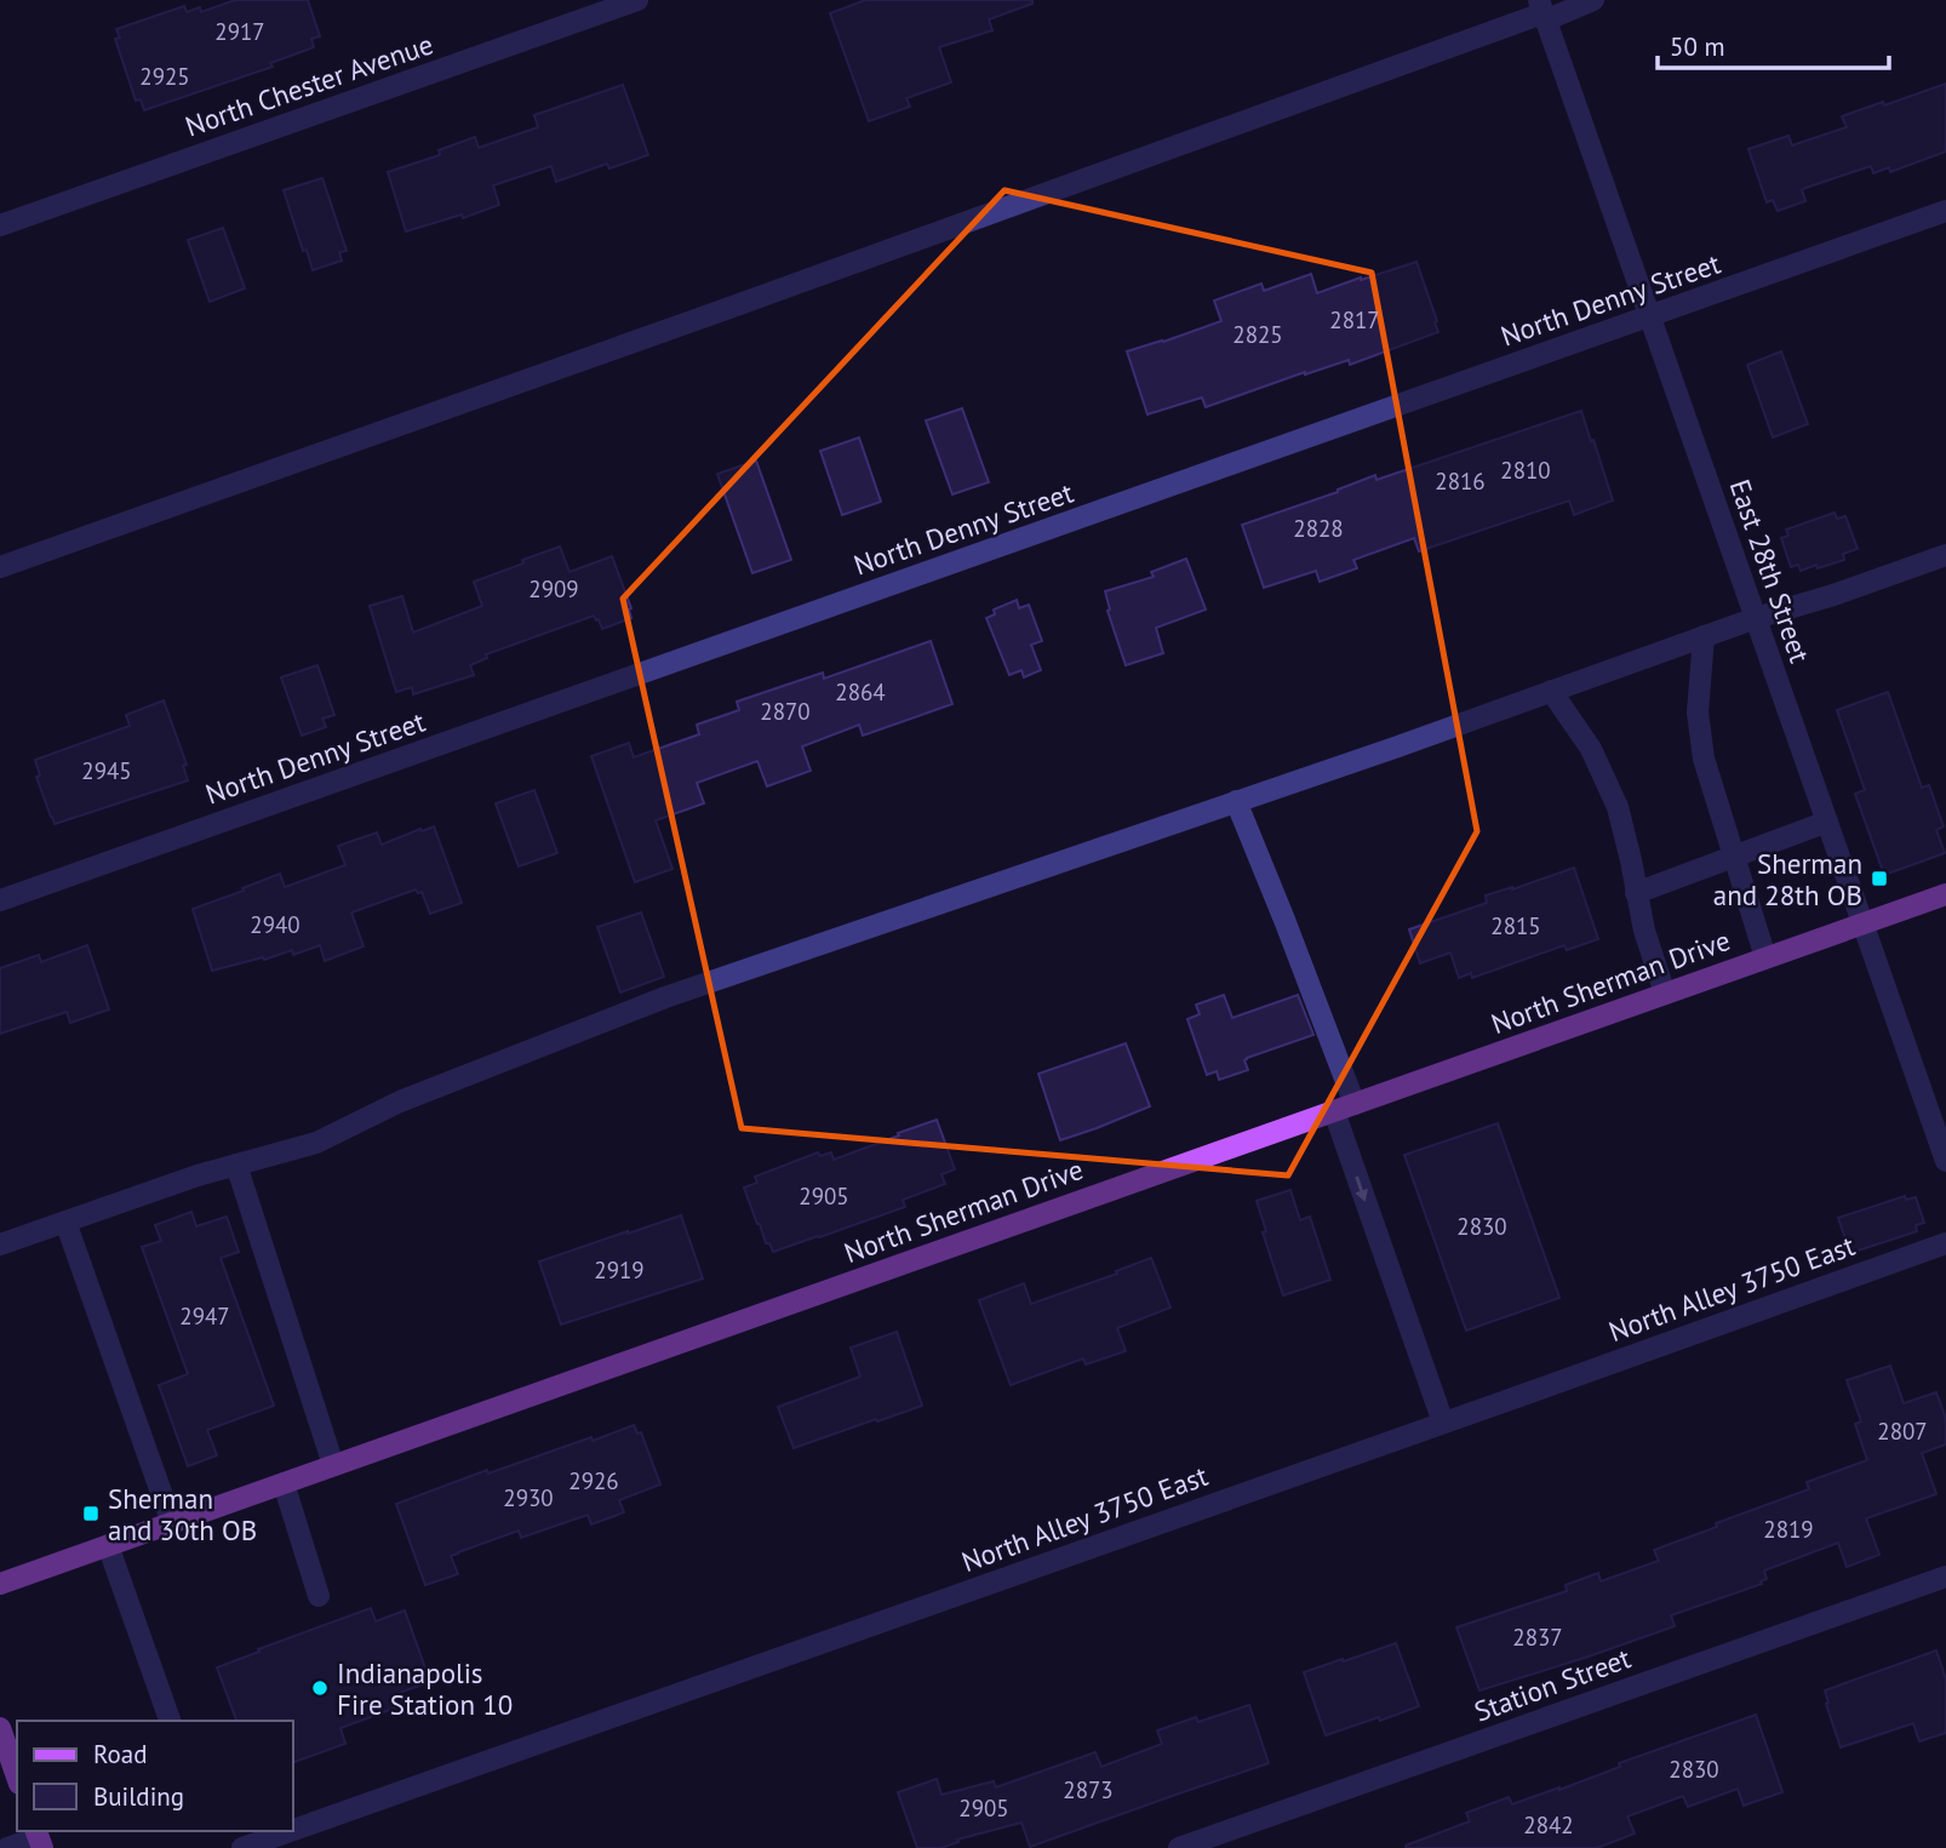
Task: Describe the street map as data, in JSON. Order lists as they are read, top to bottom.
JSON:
{
  "streets": {
    "main road": ["North Sherman Drive"],
    "street": [
      "North Chester Avenue",
      "North Denny Street",
      "East 28th Street",
      "North Alley 3750 East",
      "Station Street"
    ]
  },
  "crossings": [
    ["North Denny Street", "East 28th Street"],
    ["East 28th Street", "North Sherman Drive"]
  ],
  "places": {
    "transit": ["Sherman and 28th OB", "Sherman and 30th OB"],
    "other": ["Indianapolis Fire Station 10"]
  },
  "house_numbers": [
    "2917",
    "2925",
    "2817",
    "2825",
    "2810",
    "2816",
    "2828",
    "2909",
    "2864",
    "2870",
    "2945",
    "2940",
    "2815",
    "2905",
    "2830",
    "2919",
    "2947",
    "2807",
    "2926",
    "2930",
    "2819",
    "2837",
    "2830",
    "2873",
    "2905",
    "2842"
  ],
  "legend": ["Road", "Building"],
  "scale_bar": "50 m"
}
